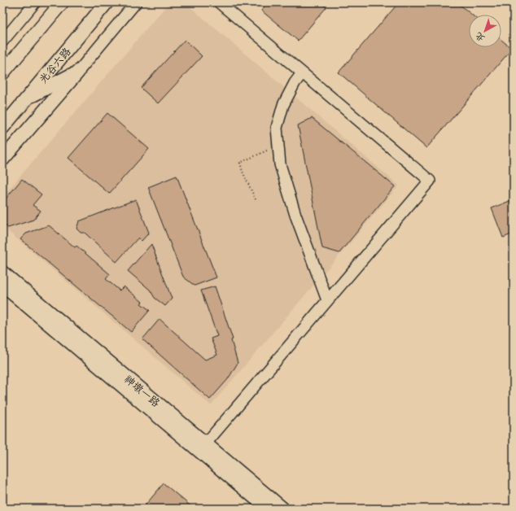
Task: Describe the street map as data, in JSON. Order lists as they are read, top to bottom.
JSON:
{
  "streets": {
    "main road": ["光谷六路", "神墩一路"]
  },
  "north": "bottom left"
}
